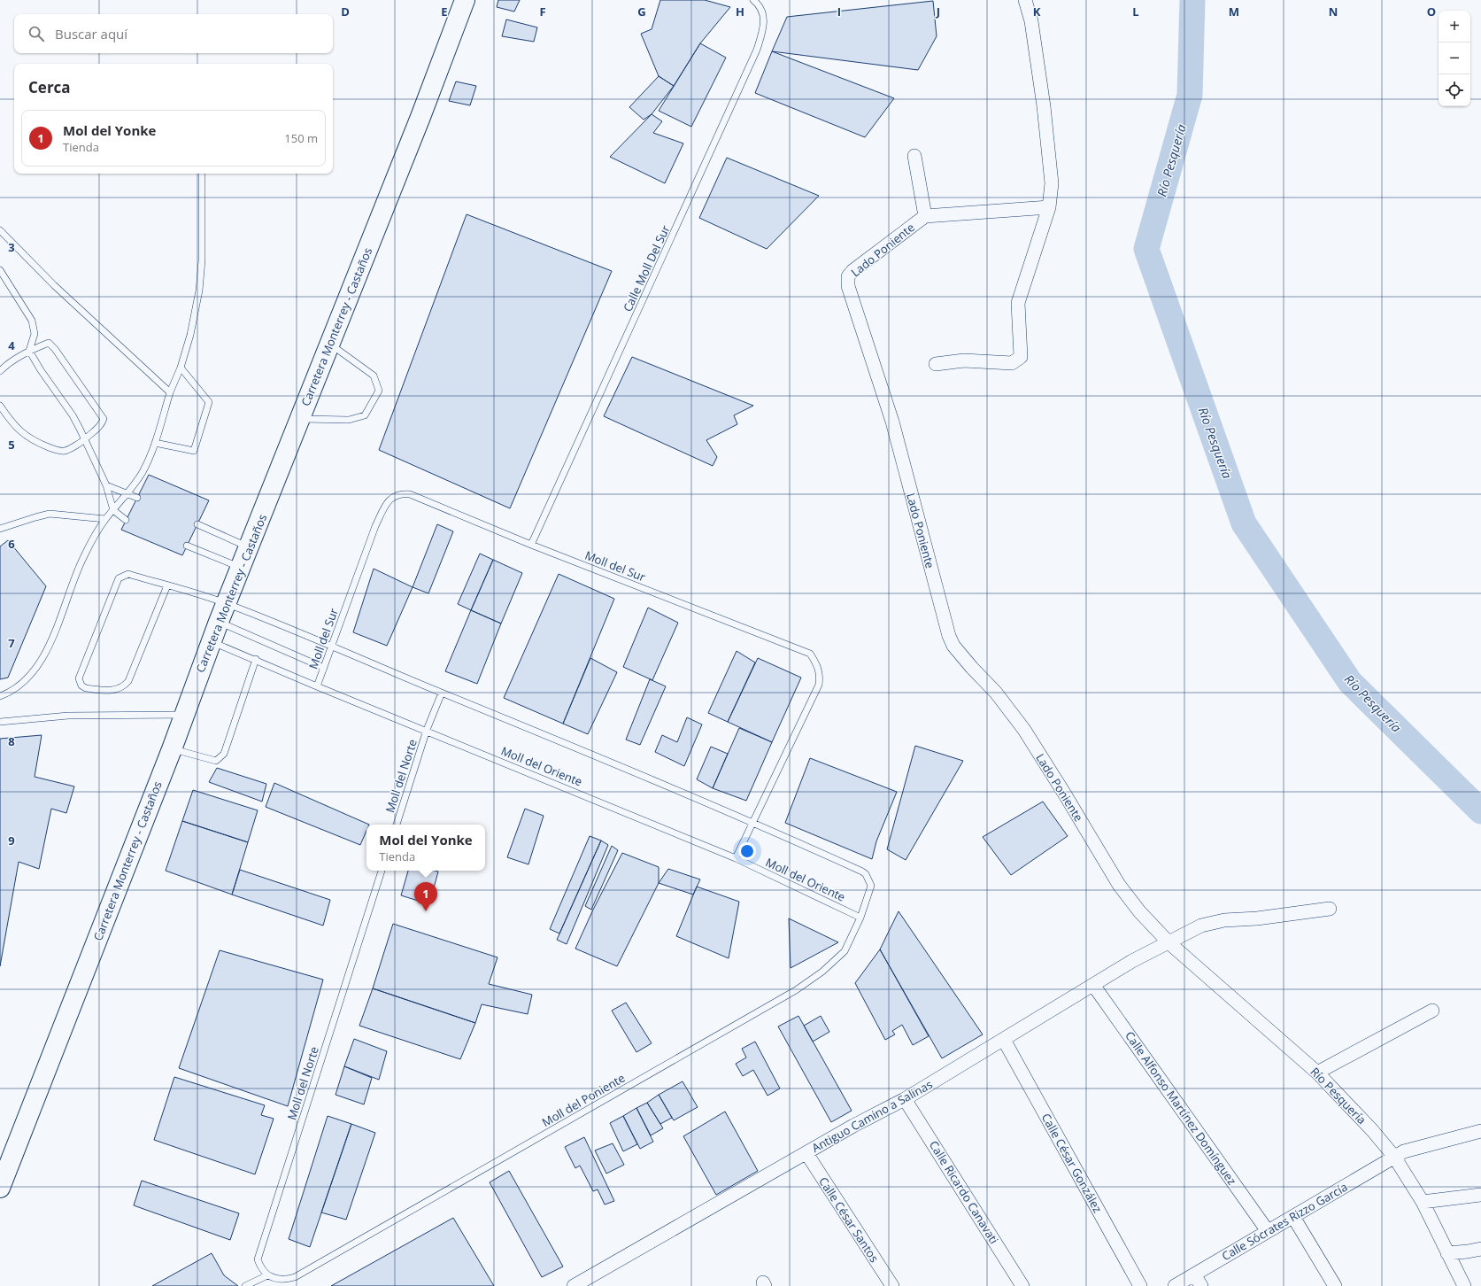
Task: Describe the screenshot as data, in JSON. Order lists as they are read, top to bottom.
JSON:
{
  "streets": {
    "main road": ["Carretera Monterrey - Castaños"],
    "street": [
      "Lado Poniente",
      "Río Pesquería",
      "Calle Alfonso Martínez Domínguez",
      "Antiguo Camino a Salinas",
      "Calle César González",
      "Calle Ricardo Canavati",
      "Calle César Santos",
      "Calle Sócrates Rizzo García"
    ],
    "lane": [
      "Calle Moll Del Sur",
      "Moll del Sur",
      "Moll del Oriente",
      "Moll del Norte",
      "Moll del Poniente"
    ]
  },
  "crossings": [
    ["Lado Poniente", "Río Pesquería"],
    ["Lado Poniente", "Antiguo Camino a Salinas"],
    ["Calle Moll Del Sur", "Moll del Sur"],
    ["Carretera Monterrey - Castaños", "Moll del Oriente"],
    ["Carretera Monterrey - Castaños", "Moll del Poniente"],
    ["Moll del Sur", "Moll del Oriente"],
    ["Moll del Sur", "Moll del Poniente"],
    ["Moll del Oriente", "Moll del Norte"],
    ["Moll del Oriente", "Moll del Poniente"],
    ["Moll del Norte", "Moll del Poniente"],
    ["Río Pesquería", "Antiguo Camino a Salinas"],
    ["Río Pesquería", "Calle Sócrates Rizzo García"],
    ["Calle Alfonso Martínez Domínguez", "Antiguo Camino a Salinas"],
    ["Calle Alfonso Martínez Domínguez", "Calle Sócrates Rizzo García"],
    ["Antiguo Camino a Salinas", "Calle César González"],
    ["Antiguo Camino a Salinas", "Calle Ricardo Canavati"],
    ["Antiguo Camino a Salinas", "Calle César Santos"]
  ],
  "water": ["Río Pesquería"],
  "page": {
    "map_buttons": ["+", "−"],
    "search": "Buscar aquí",
    "heading": "Cerca",
    "list": [
      {
        "mark": "1",
        "name": "Mol del Yonke",
        "note": "Tienda",
        "value": "150 m"
      }
    ],
    "popup": ["Mol del Yonke", "Tienda"],
    "pins": "1"
  },
  "grid": {
    "columns": [
      "D",
      "E",
      "F",
      "G",
      "H",
      "I",
      "J",
      "K",
      "L",
      "M",
      "N",
      "O"
    ],
    "rows": [
      "3",
      "4",
      "5",
      "6",
      "7",
      "8",
      "9"
    ]
  }
}
